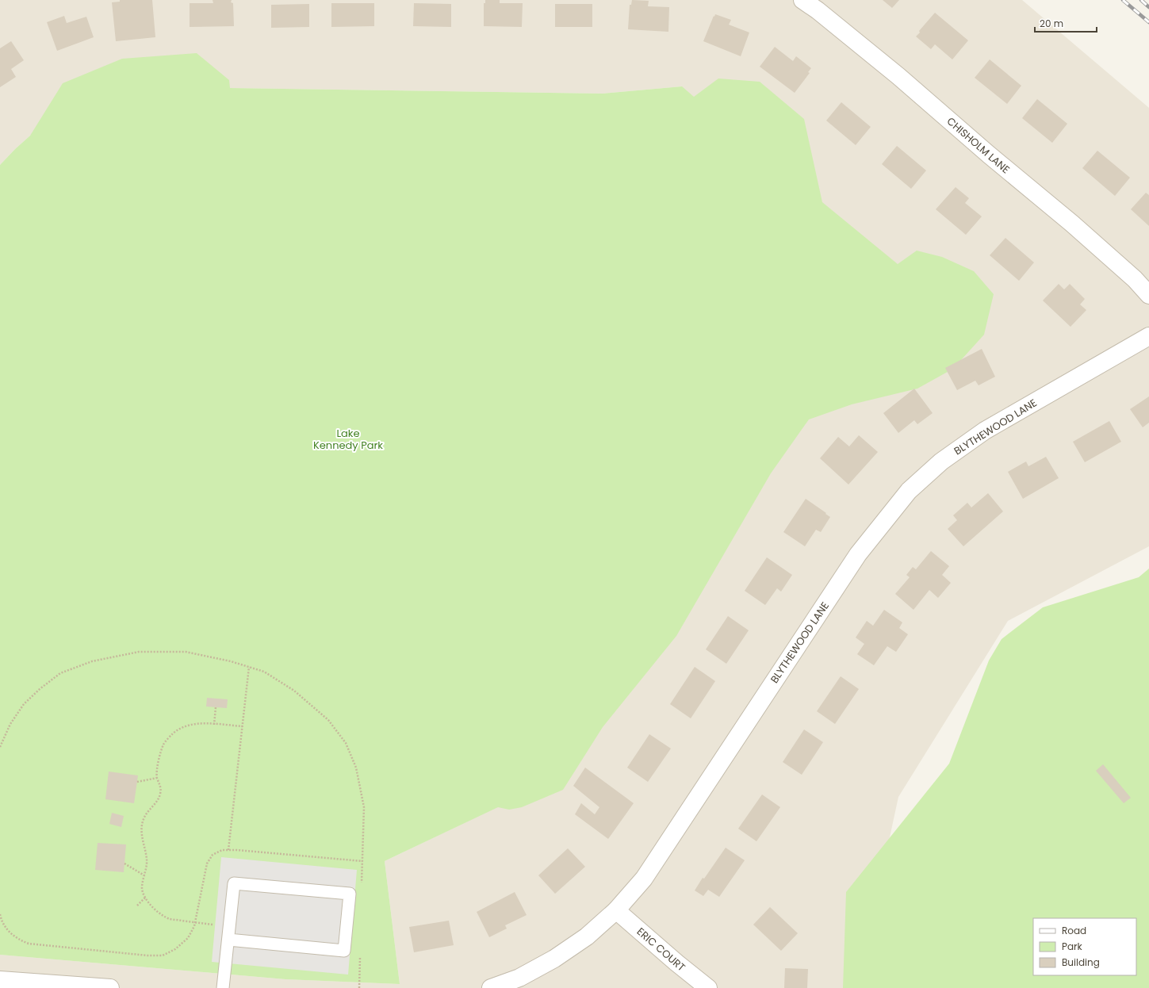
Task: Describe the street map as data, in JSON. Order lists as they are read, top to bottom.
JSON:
{
  "streets": {
    "street": ["CHISHOLM LANE", "BLYTHEWOOD LANE", "ERIC COURT"]
  },
  "crossings": [
    ["BLYTHEWOOD LANE", "ERIC COURT"]
  ],
  "parks": ["Lake Kennedy Park"],
  "legend": ["Road", "Park", "Building"],
  "scale_bar": "20 m"
}
